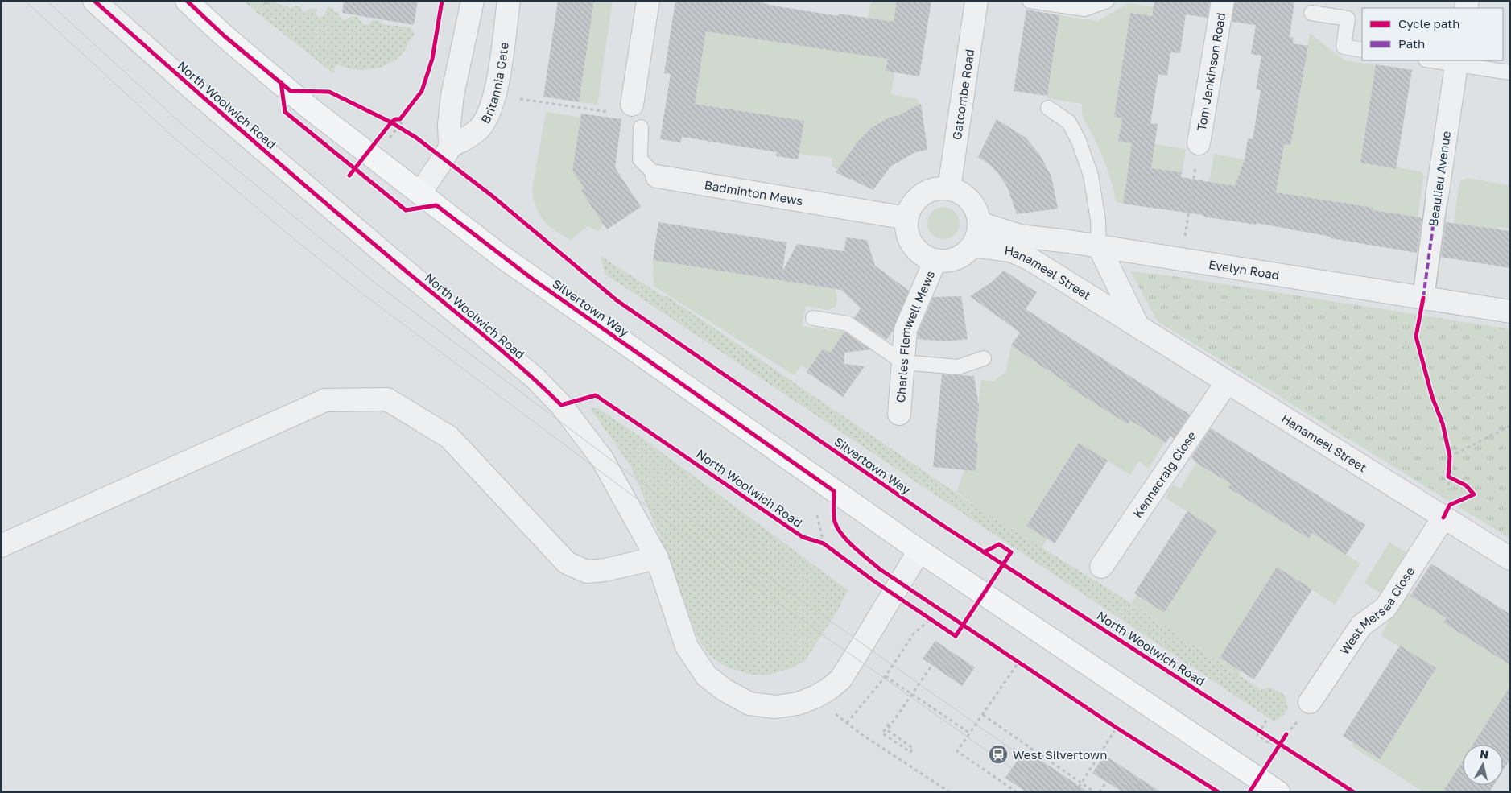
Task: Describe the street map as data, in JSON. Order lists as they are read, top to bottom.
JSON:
{
  "streets": {
    "main road": ["Silvertown Way"],
    "street": [
      "Tom Jenkinson Road",
      "Britannia Gate",
      "Gatcombe Road",
      "North Woolwich Road",
      "Beaulieu Avenue",
      "Badminton Mews",
      "Evelyn Road",
      "Hanameel Street",
      "Charles Flemwell Mews",
      "Kennacraig Close",
      "West Mersea Close"
    ]
  },
  "crossings": [
    ["Gatcombe Road", "Badminton Mews"],
    ["Gatcombe Road", "Evelyn Road"],
    ["Gatcombe Road", "Hanameel Street"],
    ["Gatcombe Road", "Charles Flemwell Mews"],
    ["North Woolwich Road", "Silvertown Way"],
    ["Beaulieu Avenue", "Evelyn Road"],
    ["Badminton Mews", "Evelyn Road"],
    ["Badminton Mews", "Hanameel Street"],
    ["Badminton Mews", "Charles Flemwell Mews"],
    ["Evelyn Road", "Hanameel Street"],
    ["Evelyn Road", "Charles Flemwell Mews"],
    ["Hanameel Street", "Charles Flemwell Mews"],
    ["Hanameel Street", "Kennacraig Close"],
    ["Hanameel Street", "West Mersea Close"]
  ],
  "places": {
    "station": ["West Silvertown"]
  },
  "legend": ["Cycle path", "Path"],
  "north": "top"
}
